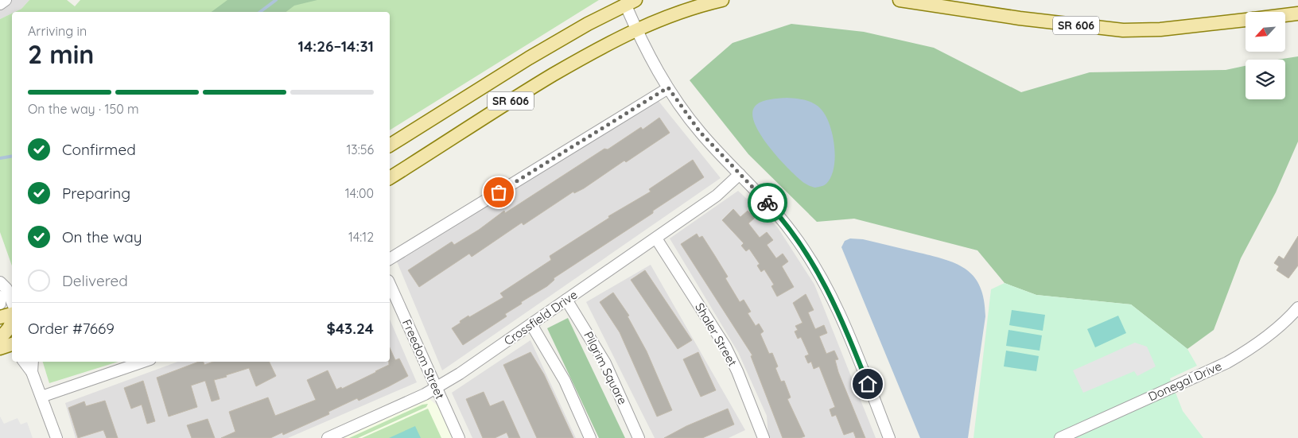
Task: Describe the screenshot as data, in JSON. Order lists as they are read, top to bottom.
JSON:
{
  "streets": {
    "main road": ["SR 606"],
    "street": [
      "Crossfield Drive",
      "Shaler Street",
      "Freedom Street",
      "Pilgrim Square",
      "Donegal Drive"
    ]
  },
  "crossings": [
    ["Crossfield Drive", "Shaler Street"],
    ["Crossfield Drive", "Freedom Street"],
    ["Crossfield Drive", "Pilgrim Square"]
  ],
  "north": "bottom left",
  "page": {
    "heading": ["2 min", "Arriving in", "14:26–14:31"],
    "panel": ["Order #7669", "$43.24"],
    "bar": "On the way · 150 m",
    "list": [
      ["Confirmed", "13:56"],
      ["Preparing", "14:00"],
      ["On the way", "14:12"],
      "Delivered"
    ]
  }
}
